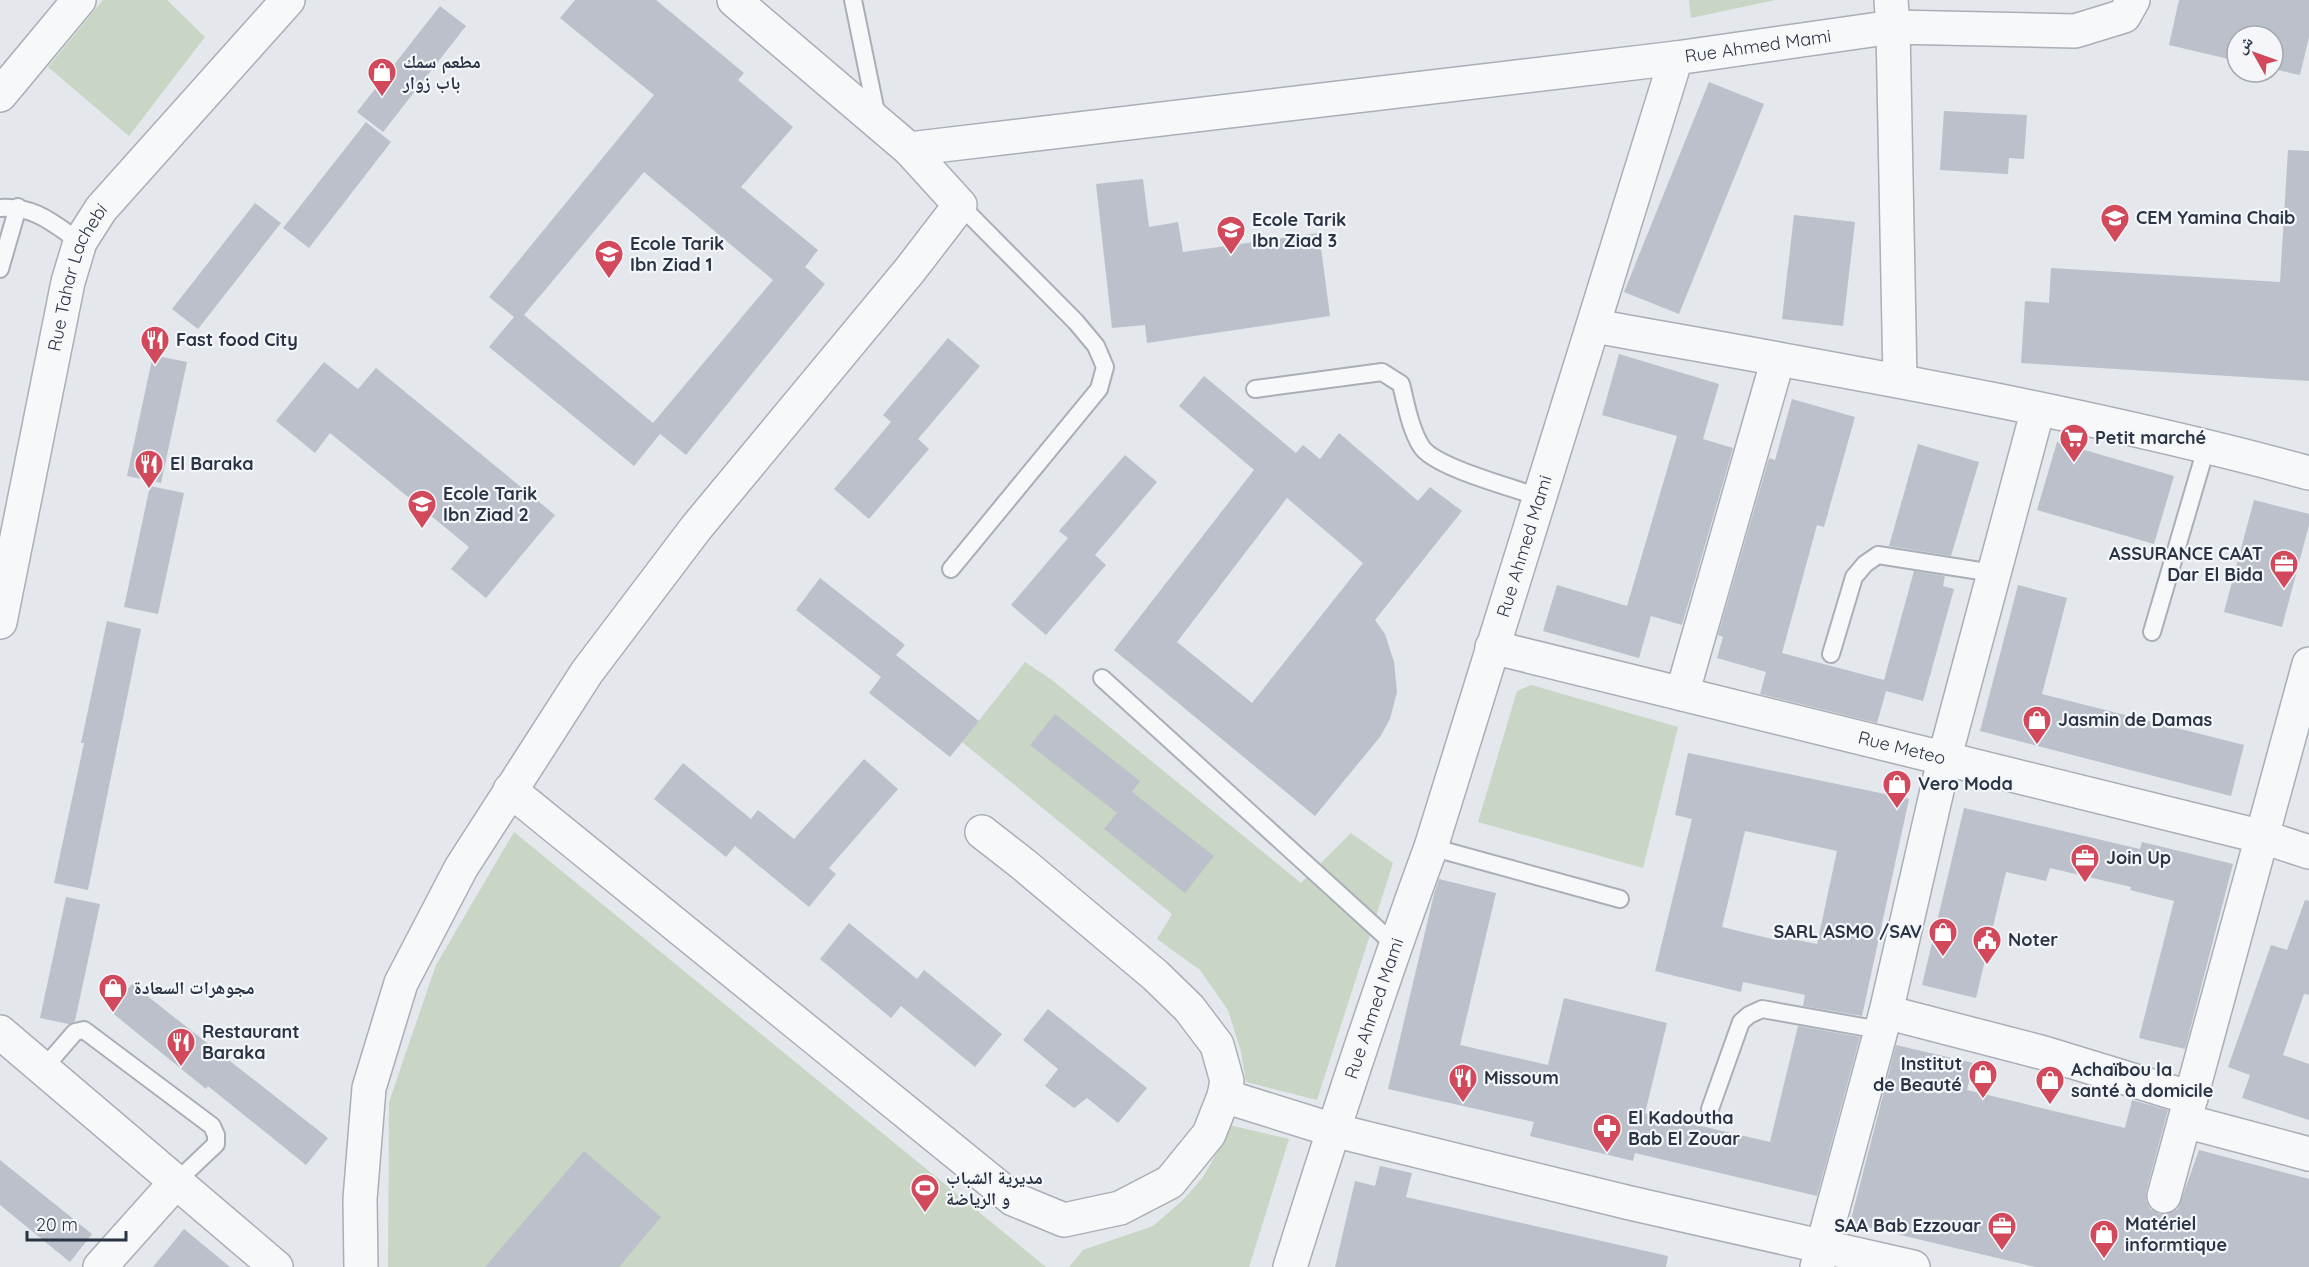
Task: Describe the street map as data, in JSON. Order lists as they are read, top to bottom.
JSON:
{
  "streets": {
    "street": ["Rue Ahmed Mami", "Rue Tahar Lachebi", "Rue Meteo"]
  },
  "crossings": [
    ["Rue Ahmed Mami", "Rue Meteo"]
  ],
  "places": {
    "shop": [
      "مطعم سمك باب زوار",
      "Jasmin de Damas",
      "Vero Moda",
      "SARL ASMO /SAV",
      "مجوهرات السعادة",
      "Institut de Beauté",
      "Achaïbou la santé à domicile",
      "Matériel informtique"
    ],
    "school or university": [
      "CEM Yamina Chaib",
      "Ecole Tarik Ibn Ziad 3",
      "Ecole Tarik Ibn Ziad 1",
      "Ecole Tarik Ibn Ziad 2"
    ],
    "restaurant": [
      "Fast food City",
      "El Baraka",
      "Restaurant Baraka",
      "Missoum"
    ],
    "supermarket": ["Petit marché"],
    "office": ["ASSURANCE CAAT Dar El Bida", "Join Up", "SAA Bab Ezzouar"],
    "public building": ["Noter"],
    "pharmacy": ["El Kadoutha Bab El Zouar"],
    "sports": ["مديرية الشباب و الرياضة"]
  },
  "scale_bar": "20 m",
  "north": "top left"
}
